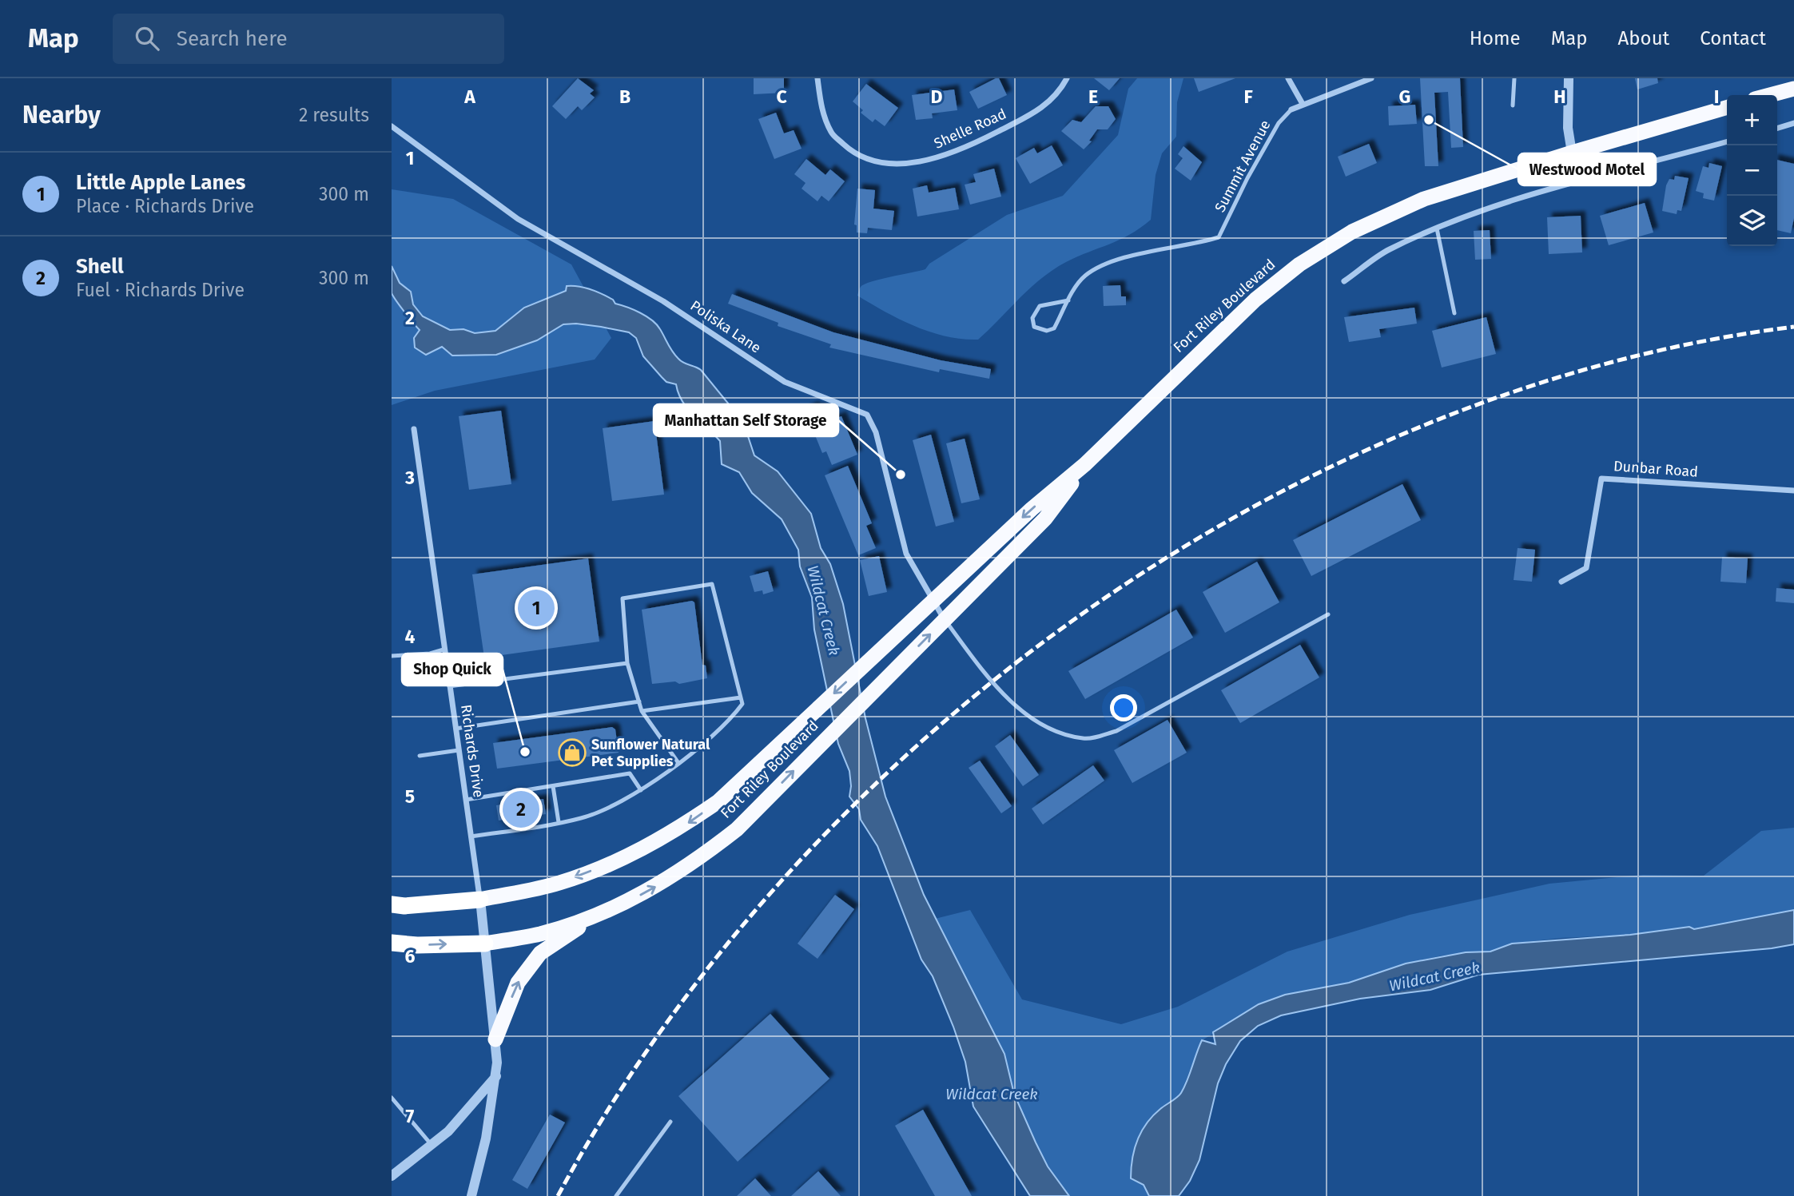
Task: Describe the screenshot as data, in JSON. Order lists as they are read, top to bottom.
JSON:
{
  "streets": {
    "highway": ["Fort Riley Boulevard"],
    "street": [
      "Shelle Road",
      "Poliska Lane",
      "Dunbar Road",
      "Richards Drive"
    ],
    "lane": ["Summit Avenue"]
  },
  "crossings": [
    ["Fort Riley Boulevard", "Poliska Lane"],
    ["Fort Riley Boulevard", "Richards Drive"]
  ],
  "water": ["Wildcat Creek"],
  "places": {
    "other": ["Westwood Motel", "Manhattan Self Storage", "Shop Quick"],
    "shop": ["Sunflower Natural Pet Supplies"]
  },
  "page": {
    "header": "Map",
    "search": "Search here",
    "nav": [
      "Home",
      "Map",
      "About",
      "Contact"
    ],
    "heading": ["Nearby", "2 results"],
    "map_buttons": ["+", "−"],
    "list": [
      {
        "mark": "1",
        "name": "Little Apple Lanes",
        "note": "Place · Richards Drive",
        "value": "300 m"
      },
      {
        "mark": "2",
        "name": "Shell",
        "note": "Fuel · Richards Drive",
        "value": "300 m"
      }
    ],
    "pins": ["1", "2"]
  },
  "grid": {
    "columns": [
      "A",
      "B",
      "C",
      "D",
      "E",
      "F",
      "G",
      "H",
      "I"
    ],
    "rows": [
      "1",
      "2",
      "3",
      "4",
      "5",
      "6",
      "7"
    ]
  }
}
